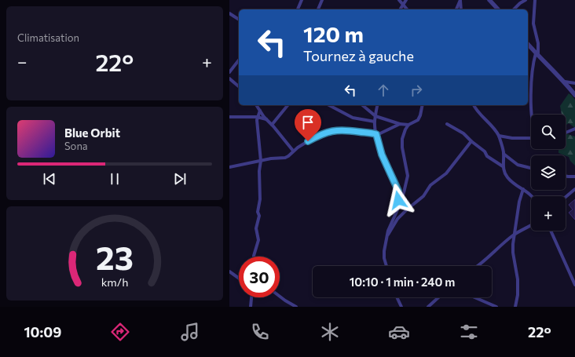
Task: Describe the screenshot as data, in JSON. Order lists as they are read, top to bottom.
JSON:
{
  "page": {
    "tile": "Climatisation",
    "turn": ["120 m", "Tournez à gauche"],
    "heat": ["−", "22°", "+"],
    "map_buttons": "+",
    "song": ["Blue Orbit", "Sona"],
    "limit": "30",
    "trip": "10:10 · 1 min · 240 m",
    "tabs": ["10:09", "22°"],
    "gauge": ["23", "km/h"]
  }
}
